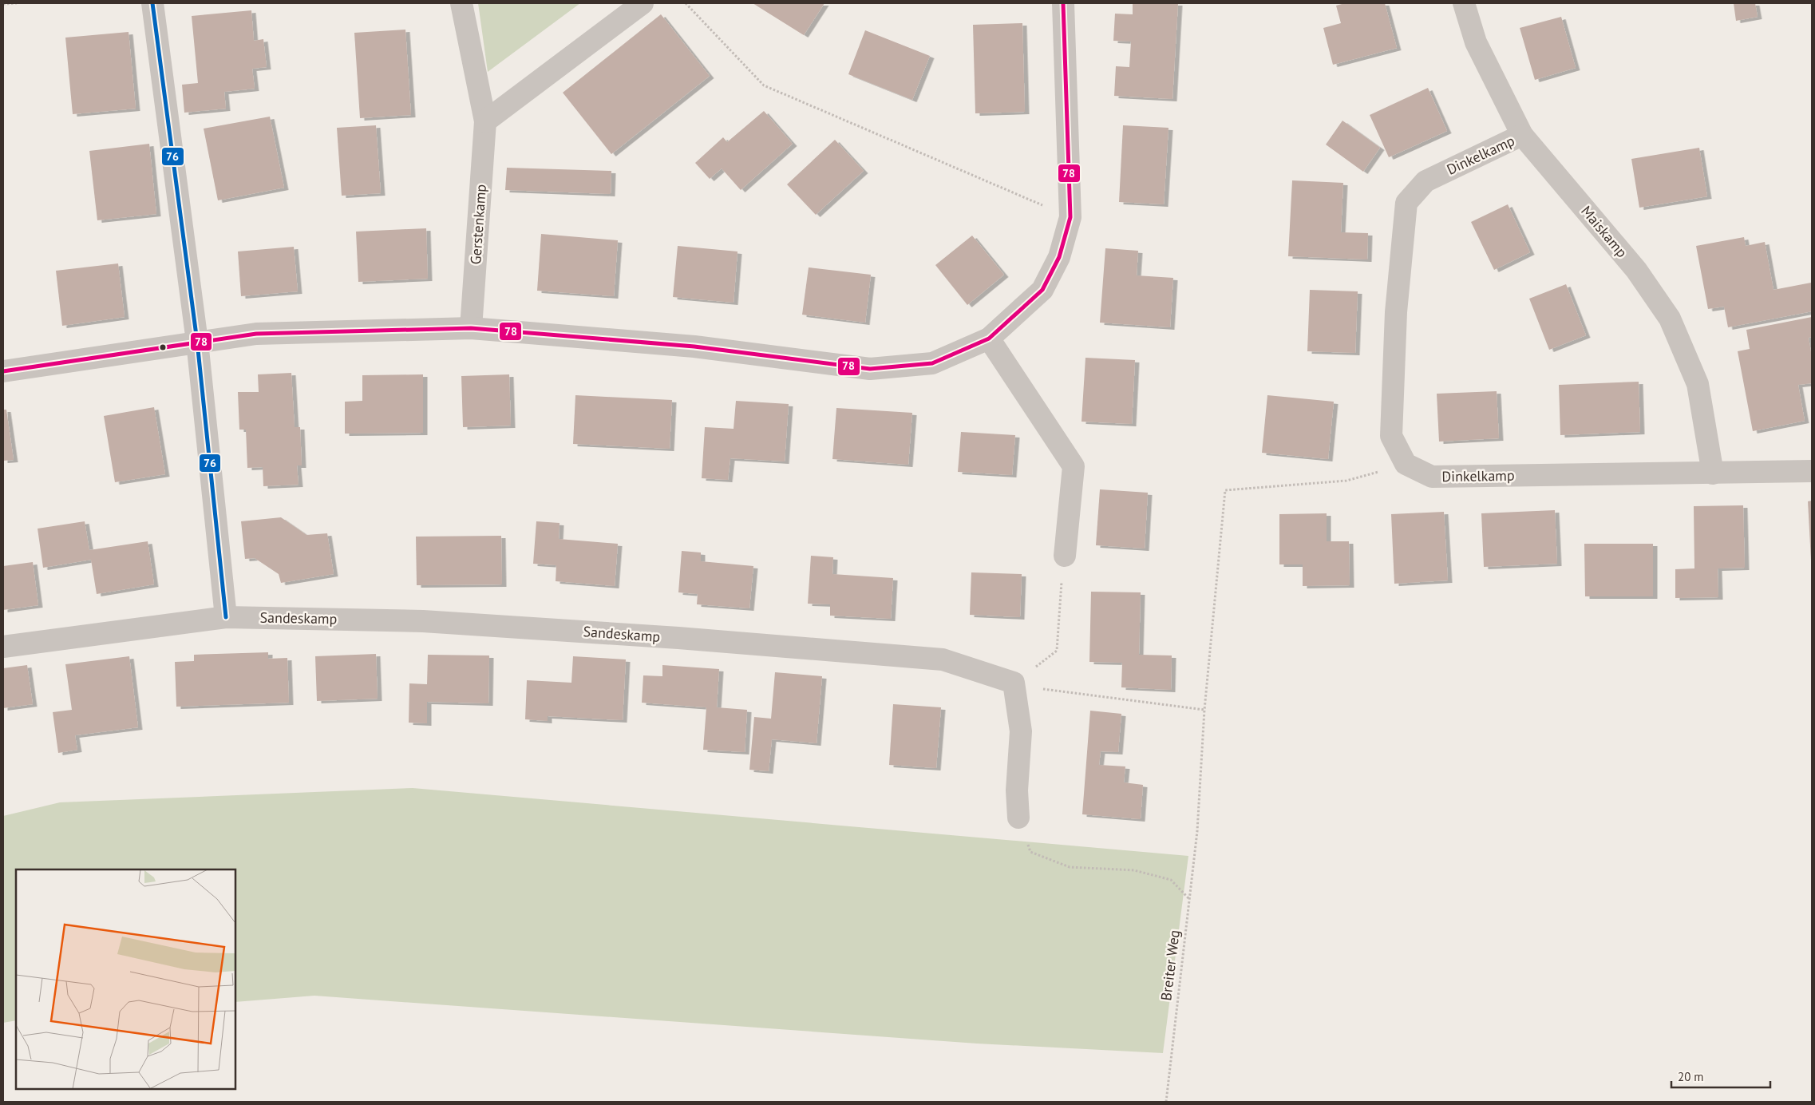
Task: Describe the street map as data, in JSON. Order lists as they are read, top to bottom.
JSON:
{
  "streets": {
    "street": [
      "Dinkelkamp",
      "Gerstenkamp",
      "Maiskamp",
      "Sandeskamp"
    ],
    "path": ["Breiter Weg"]
  },
  "crossings": [
    ["Dinkelkamp", "Maiskamp"],
    ["Dinkelkamp", "Breiter Weg"]
  ],
  "lines": ["transit line 76", "transit line 78"],
  "scale_bar": "20 m"
}
